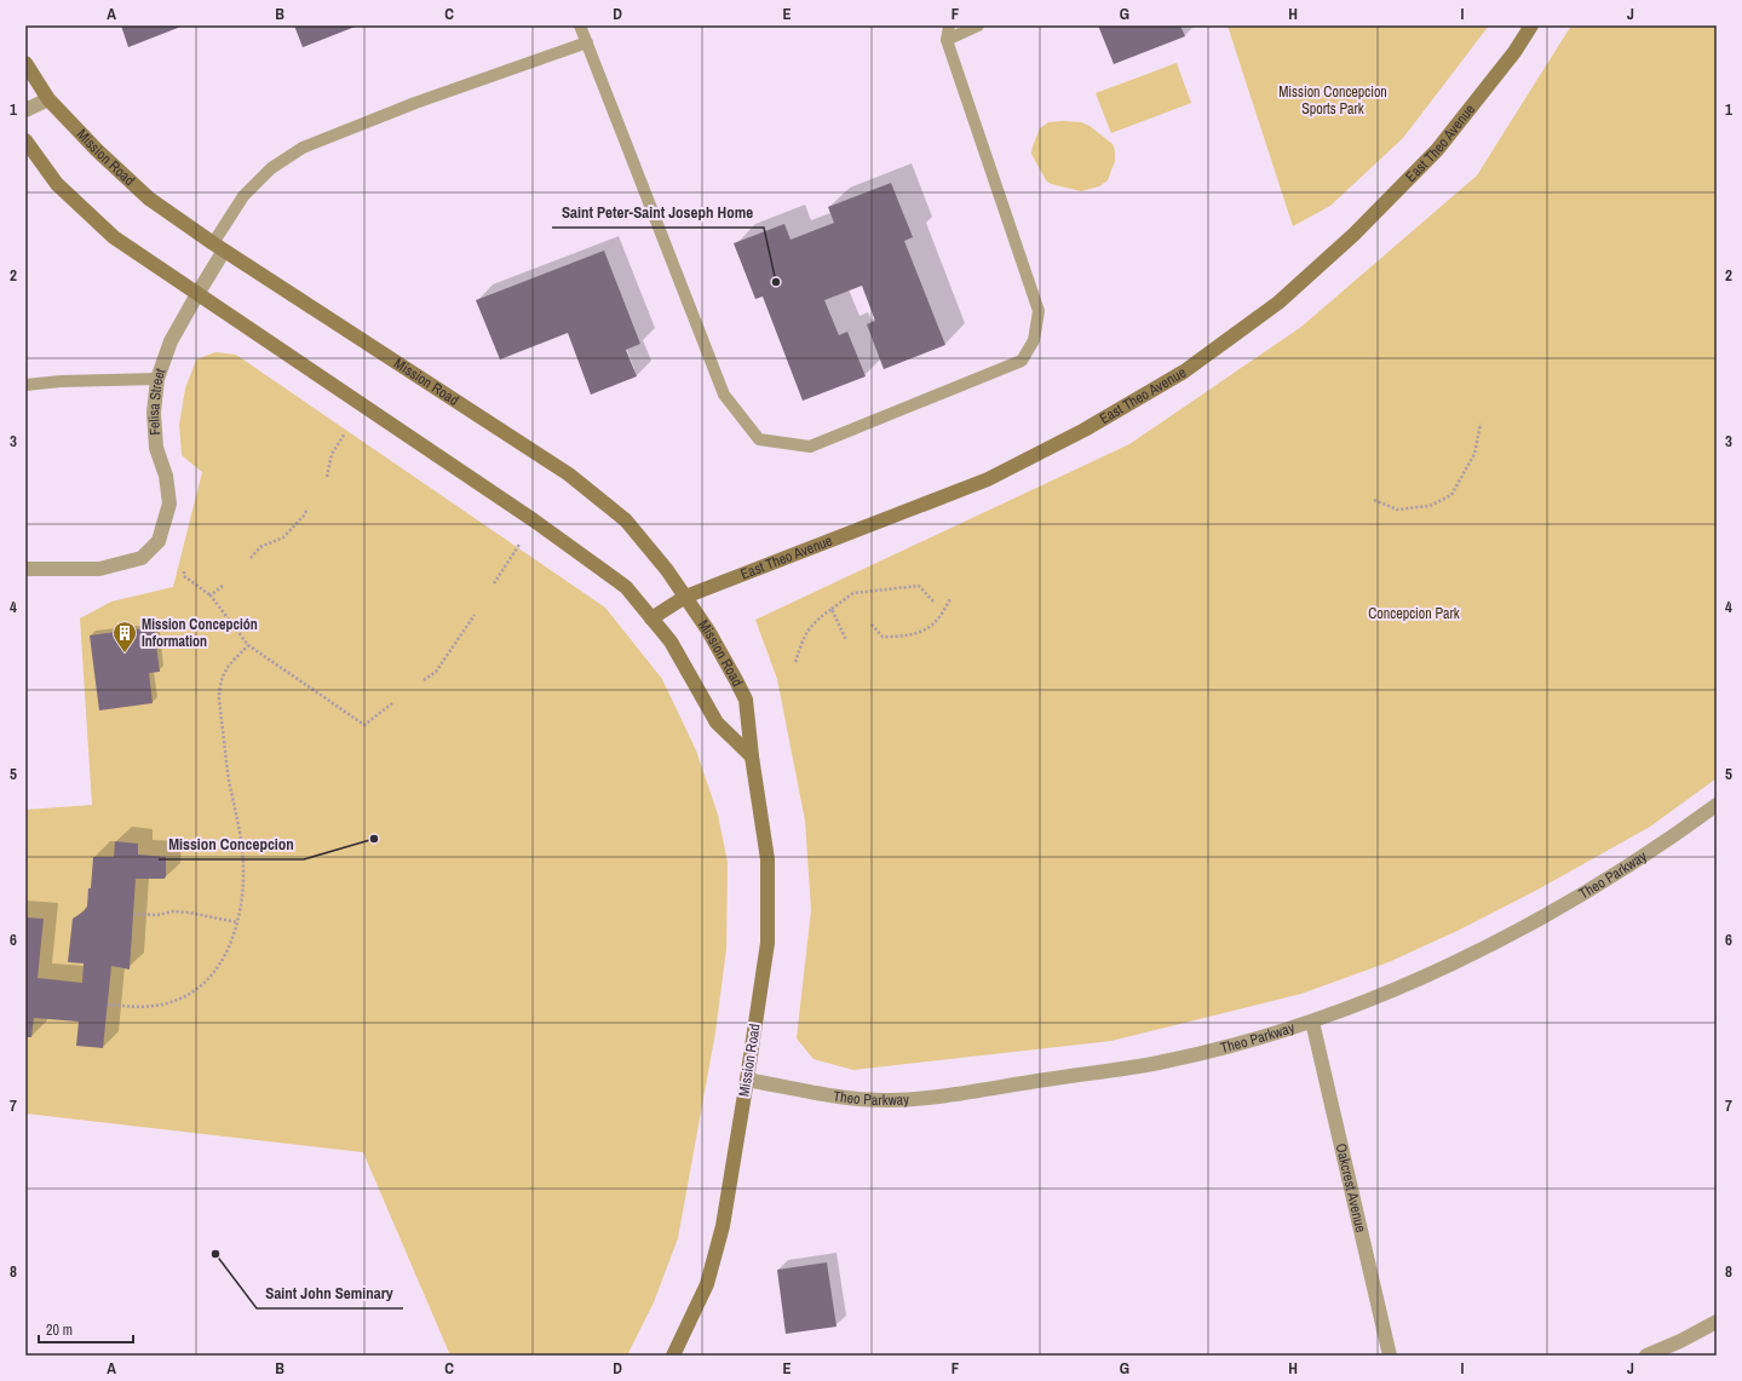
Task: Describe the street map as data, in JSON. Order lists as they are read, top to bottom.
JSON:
{
  "streets": {
    "street": [
      "East Theo Avenue",
      "Mission Road",
      "Felisa Street",
      "Theo Parkway",
      "Oakcrest Avenue"
    ]
  },
  "crossings": [
    ["East Theo Avenue", "Mission Road"],
    ["Mission Road", "Felisa Street"],
    ["Mission Road", "Theo Parkway"],
    ["Theo Parkway", "Oakcrest Avenue"]
  ],
  "parks": ["Mission Concepcion Sports Park", "Concepcion Park"],
  "places": {
    "other": ["Saint Peter-Saint Joseph Home", "Mission Concepcion", "Saint John Seminary"],
    "building": ["Mission Concepción Information"]
  },
  "scale_bar": "20 m",
  "grid": {
    "columns": [
      "A",
      "B",
      "C",
      "D",
      "E",
      "F",
      "G",
      "H",
      "I",
      "J"
    ],
    "rows": [
      "1",
      "2",
      "3",
      "4",
      "5",
      "6",
      "7",
      "8"
    ]
  }
}
